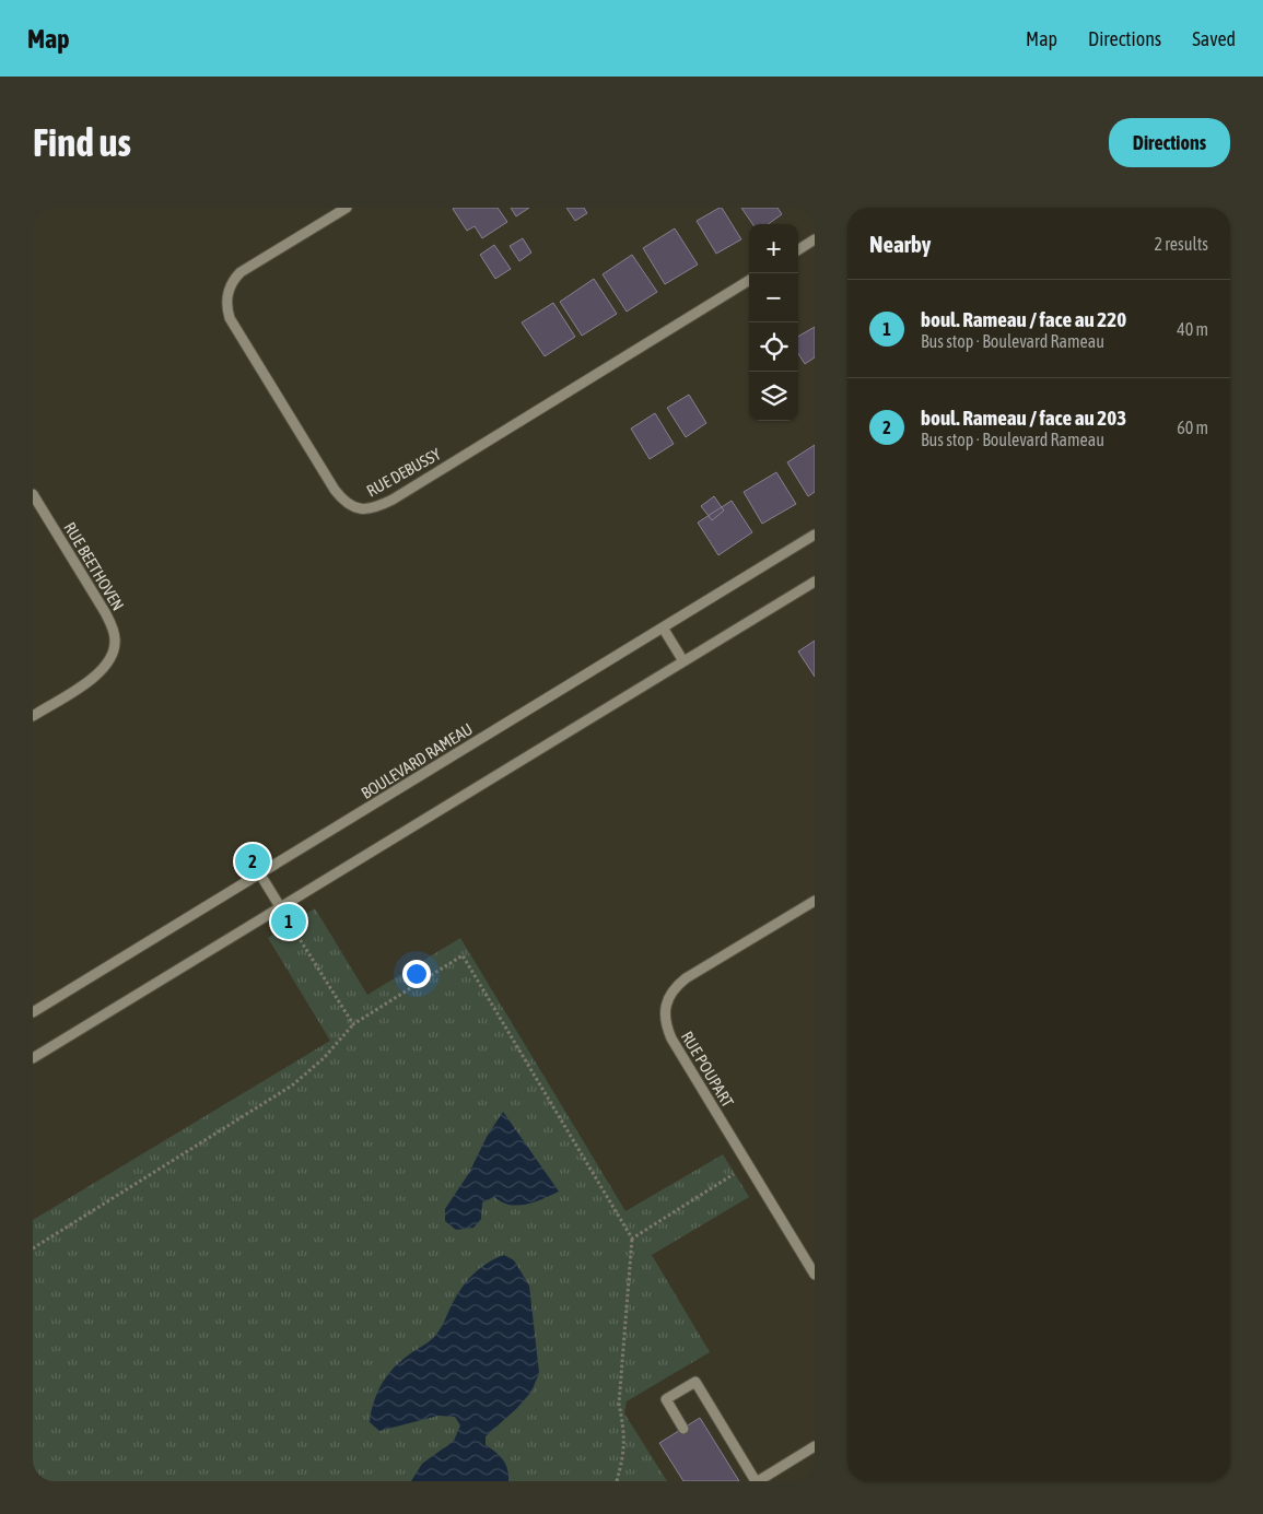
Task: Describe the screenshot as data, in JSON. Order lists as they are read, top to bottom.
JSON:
{
  "streets": {
    "street": [
      "RUE DEBUSSY",
      "RUE BEETHOVEN",
      "BOULEVARD RAMEAU",
      "RUE POUPART"
    ]
  },
  "page": {
    "header": "Map",
    "nav": ["Map", "Directions", "Saved"],
    "buttons": "Directions",
    "title": "Find us",
    "heading": ["Nearby", "2 results"],
    "map_buttons": ["+", "−"],
    "list": [
      {
        "mark": "1",
        "name": "boul. Rameau / face au 220",
        "note": "Bus stop · Boulevard Rameau",
        "value": "40 m"
      },
      {
        "mark": "2",
        "name": "boul. Rameau / face au 203",
        "note": "Bus stop · Boulevard Rameau",
        "value": "60 m"
      }
    ],
    "pins": ["2", "1"]
  }
}
